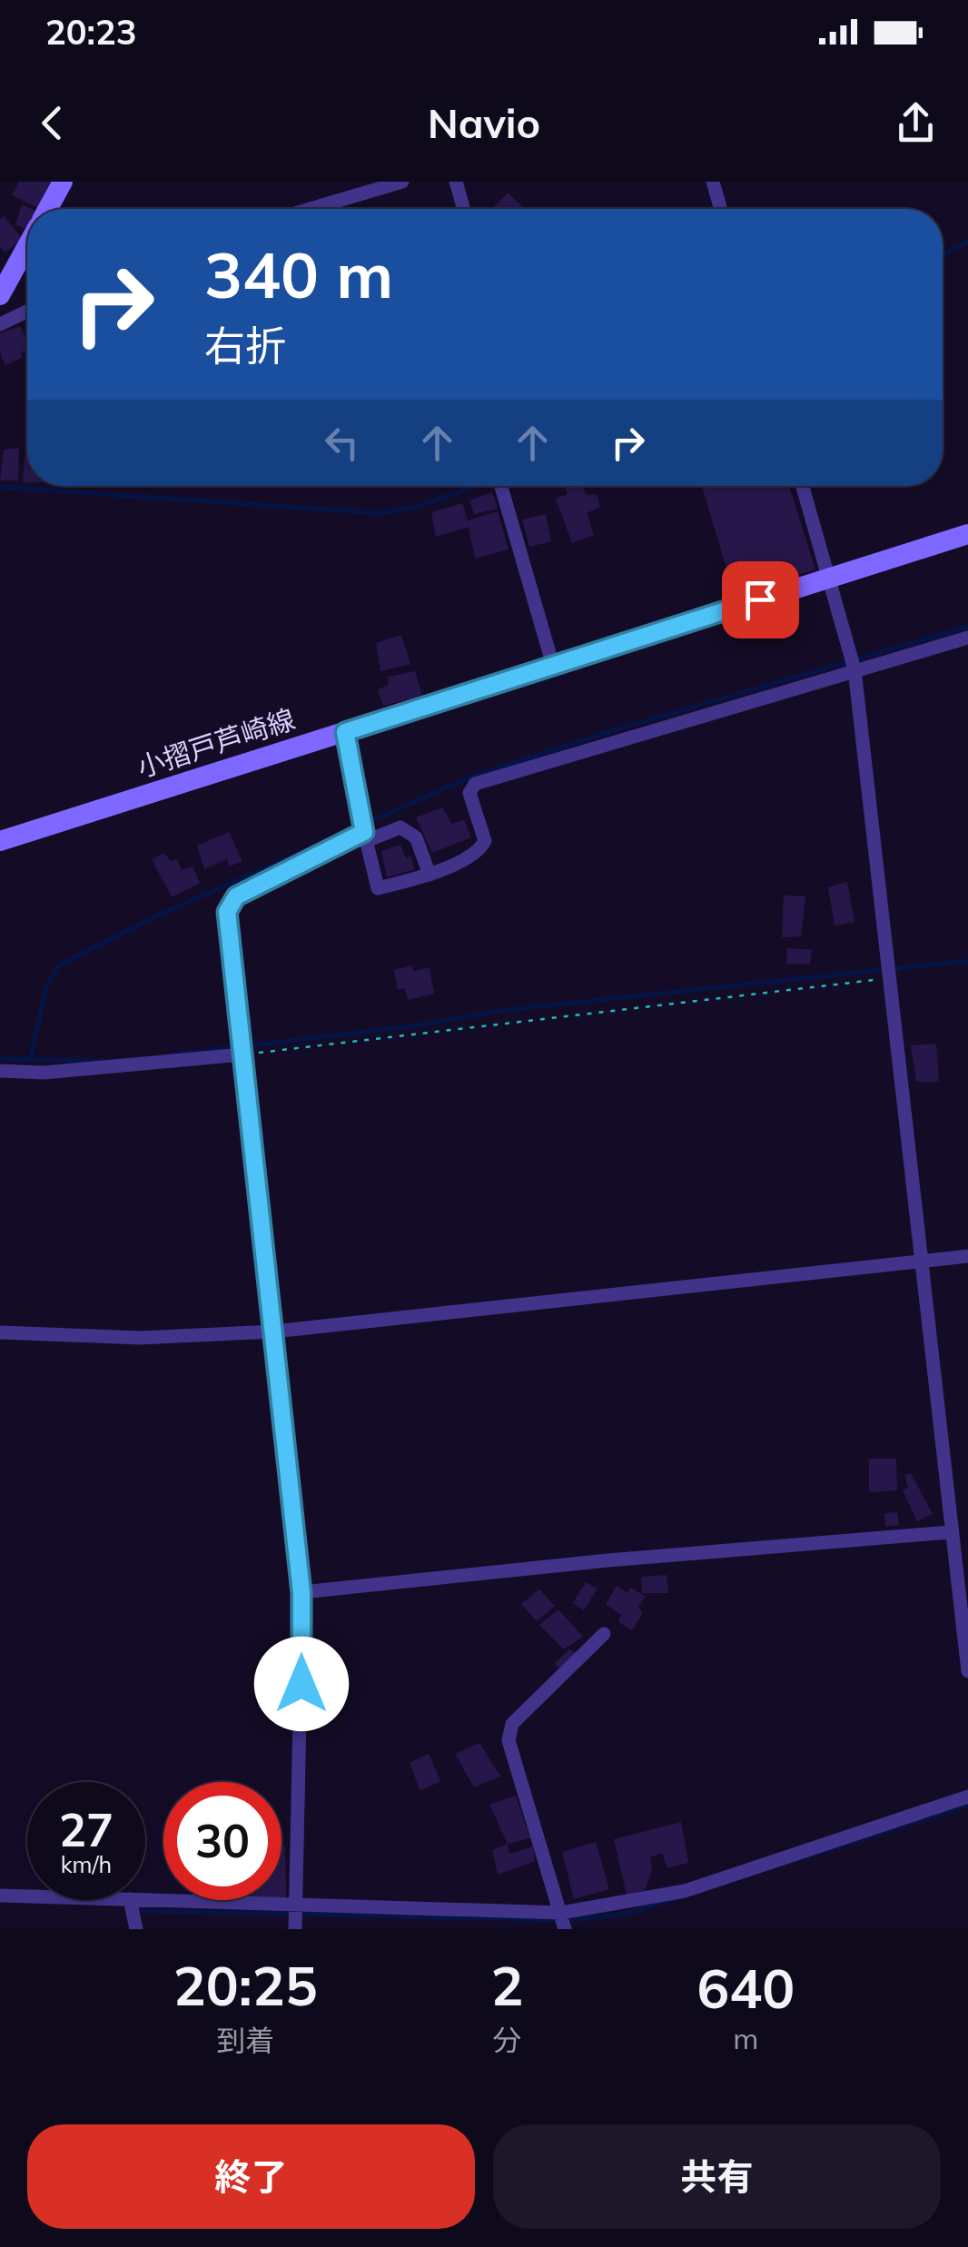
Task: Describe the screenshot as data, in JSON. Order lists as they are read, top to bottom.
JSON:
{
  "streets": {
    "main road": ["小摺戸芦崎線"]
  },
  "page": {
    "status": "20:23",
    "header": "Navio",
    "turn": ["340 m", "右折"],
    "speed": "27 km/h",
    "limit": "30",
    "eta": [
      "20:25",
      "到着",
      "2",
      "分",
      "640",
      "m"
    ],
    "buttons": ["終了", "共有"]
  }
}
